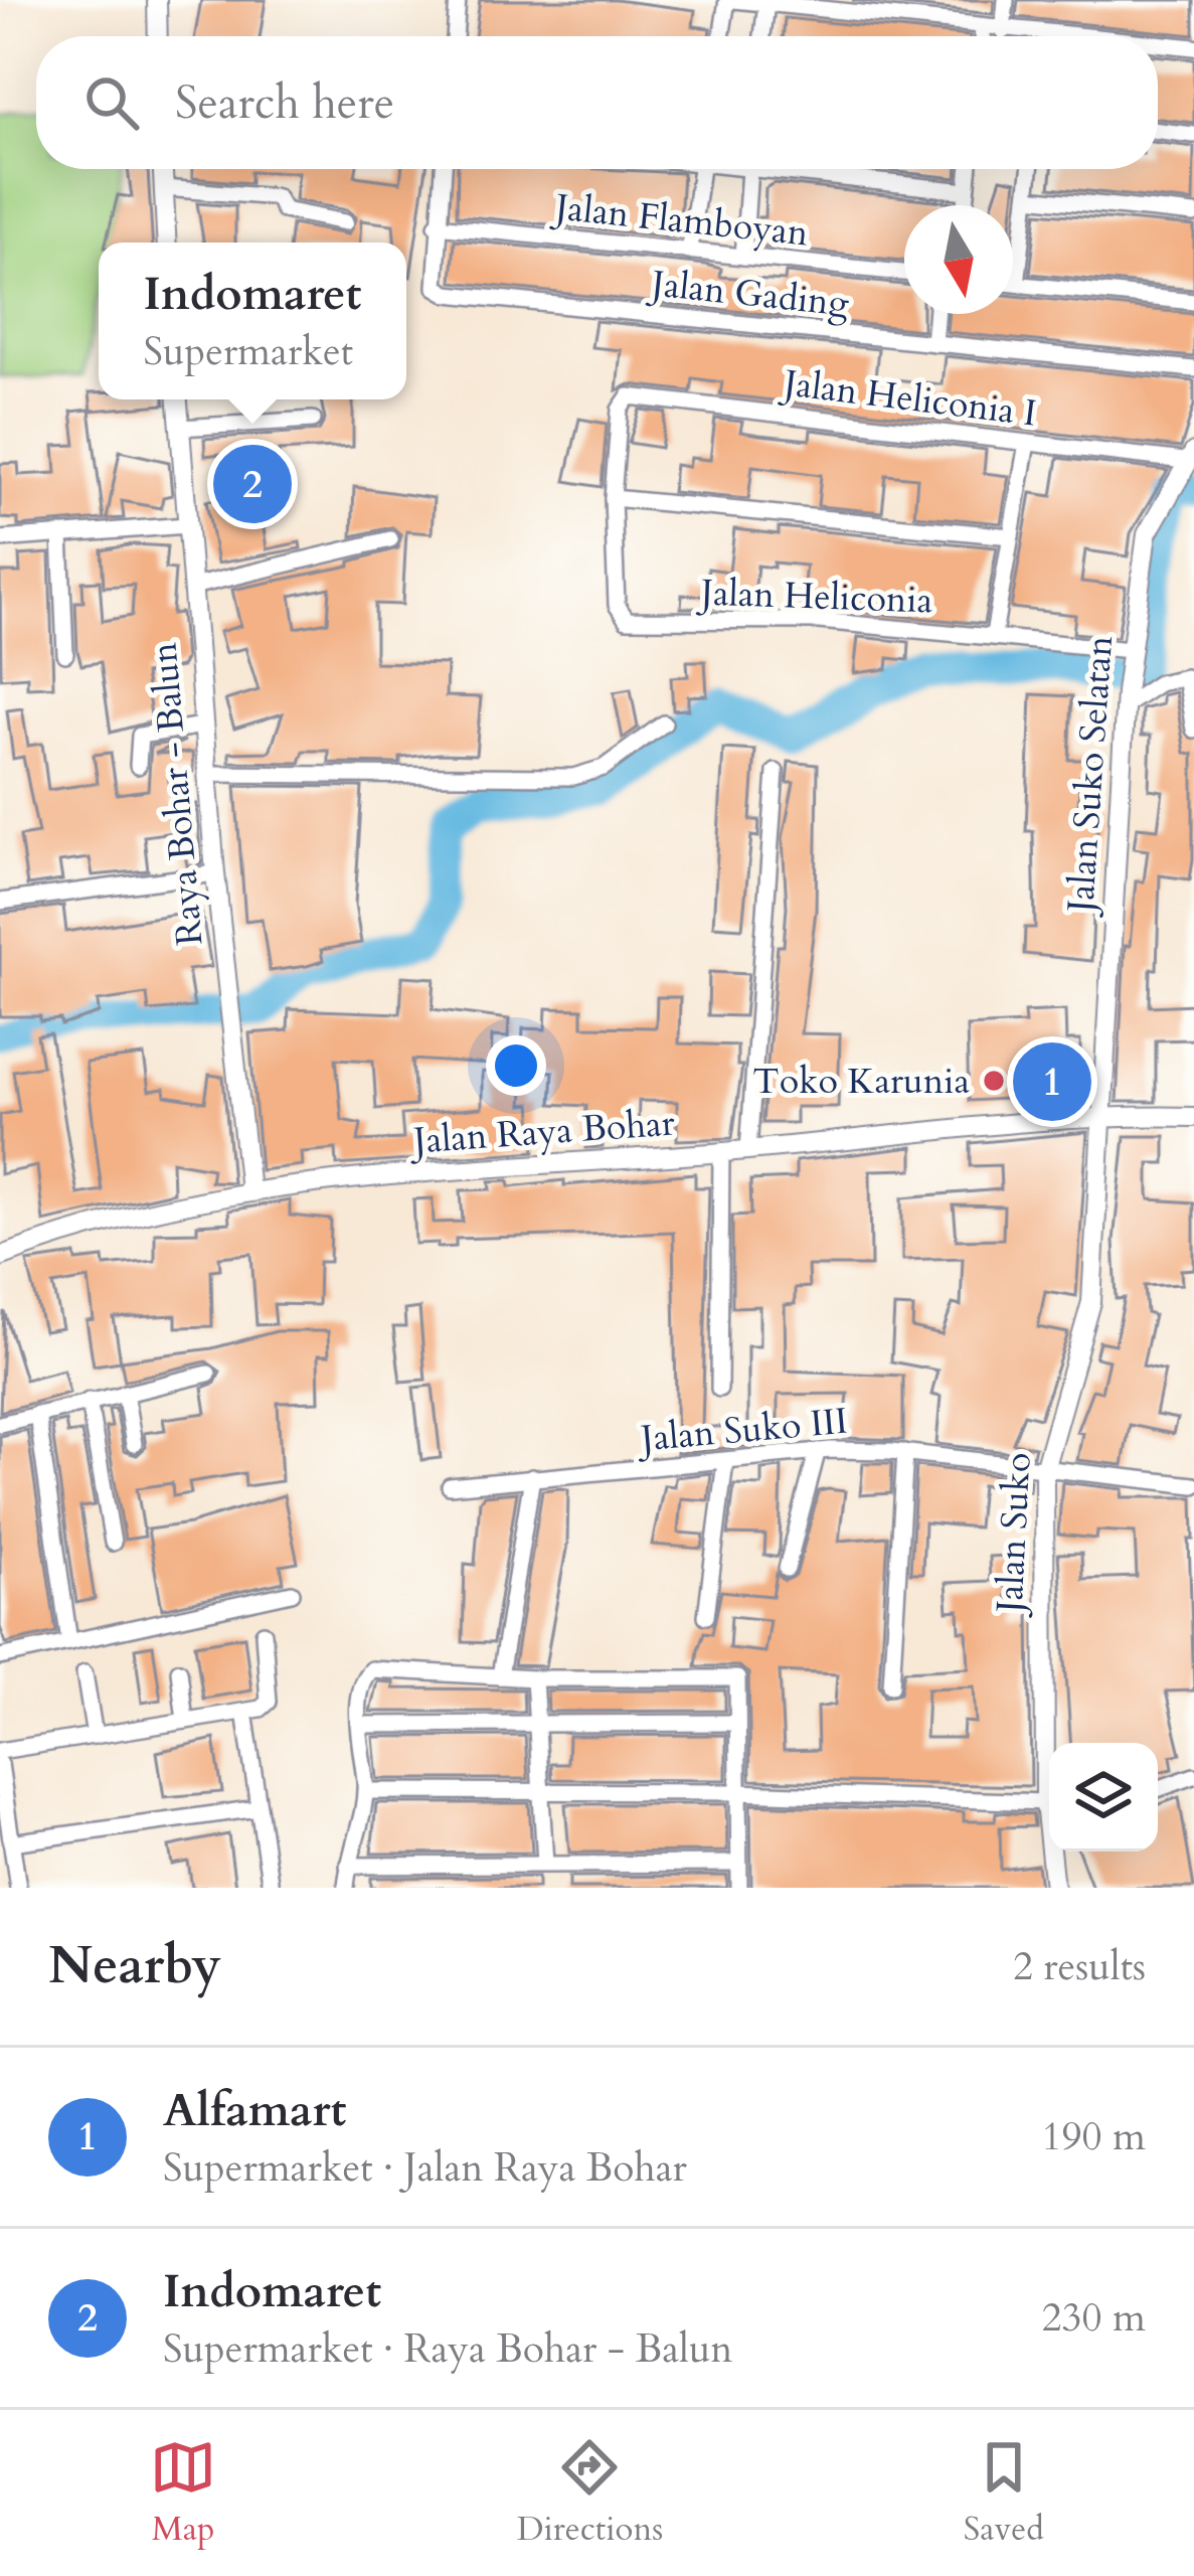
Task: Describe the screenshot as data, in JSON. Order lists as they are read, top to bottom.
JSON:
{
  "streets": {
    "street": [
      "Jalan Flamboyan",
      "Jalan Gading",
      "Jalan Heliconia I",
      "Jalan Heliconia",
      "Jalan Suko Selatan",
      "Raya Bohar - Balun",
      "Jalan Raya Bohar",
      "Jalan Suko III",
      "Jalan Suko"
    ]
  },
  "crossings": [
    ["Jalan Flamboyan", "Jalan Gading"],
    ["Jalan Heliconia I", "Jalan Heliconia"],
    ["Jalan Heliconia I", "Jalan Suko Selatan"],
    ["Jalan Heliconia", "Jalan Suko Selatan"],
    ["Jalan Suko Selatan", "Jalan Raya Bohar"],
    ["Jalan Suko Selatan", "Jalan Suko"],
    ["Raya Bohar - Balun", "Jalan Raya Bohar"],
    ["Jalan Raya Bohar", "Jalan Suko"],
    ["Jalan Suko III", "Jalan Suko"]
  ],
  "places": ["Toko Karunia"],
  "north": "bottom",
  "page": {
    "search": "Search here",
    "popup": ["Indomaret", "Supermarket"],
    "pins": ["2", "1"],
    "heading": ["Nearby", "2 results"],
    "list": [
      {
        "mark": "1",
        "name": "Alfamart",
        "note": "Supermarket · Jalan Raya Bohar",
        "value": "190 m"
      },
      {
        "mark": "2",
        "name": "Indomaret",
        "note": "Supermarket · Raya Bohar - Balun",
        "value": "230 m"
      }
    ],
    "nav": ["Map", "Directions", "Saved"]
  }
}
